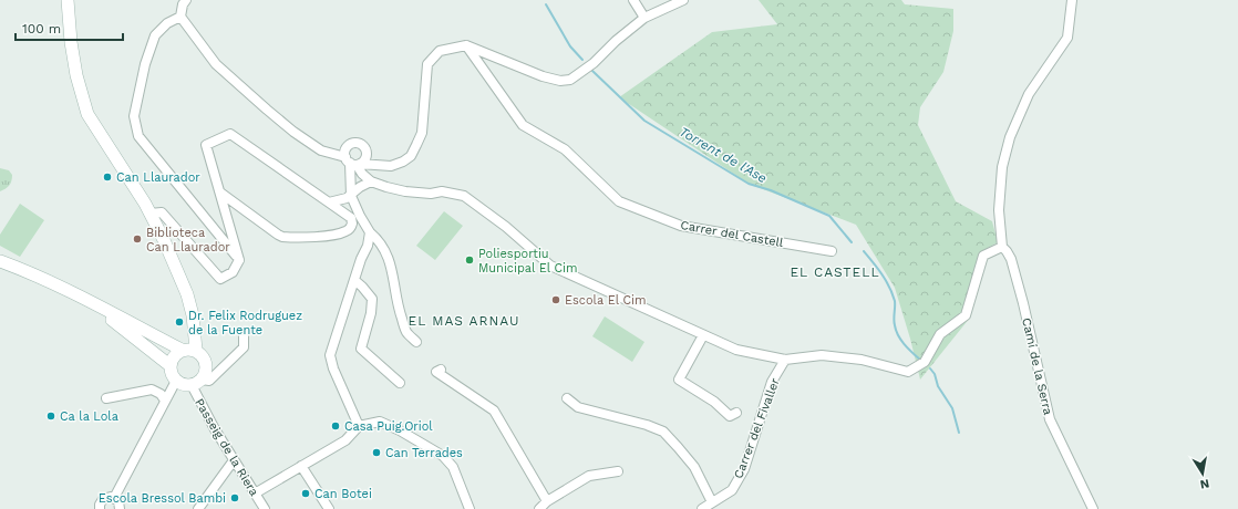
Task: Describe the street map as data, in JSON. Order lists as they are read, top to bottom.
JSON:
{
  "streets": {
    "street": [
      "Carrer del Castell",
      "Camí de la Serra",
      "Carrer del Fivaller",
      "Passeig de la Riera"
    ]
  },
  "districts": ["EL CASTELL", "EL MAS ARNAU"],
  "water": ["Torrent de l'Ase"],
  "places": [
    "Can Llaurador",
    "Biblioteca Can Llaurador",
    "Poliesportiu Municipal El Cim",
    "Escola El Cim",
    "Dr. Felix Rodruguez de la Fuente",
    "Ca la Lola",
    "Casa Puig.Oriol",
    "Can Terrades",
    "Can Botei",
    "Escola Bressol Bambi"
  ],
  "scale_bar": "100 m",
  "north": "bottom"
}
